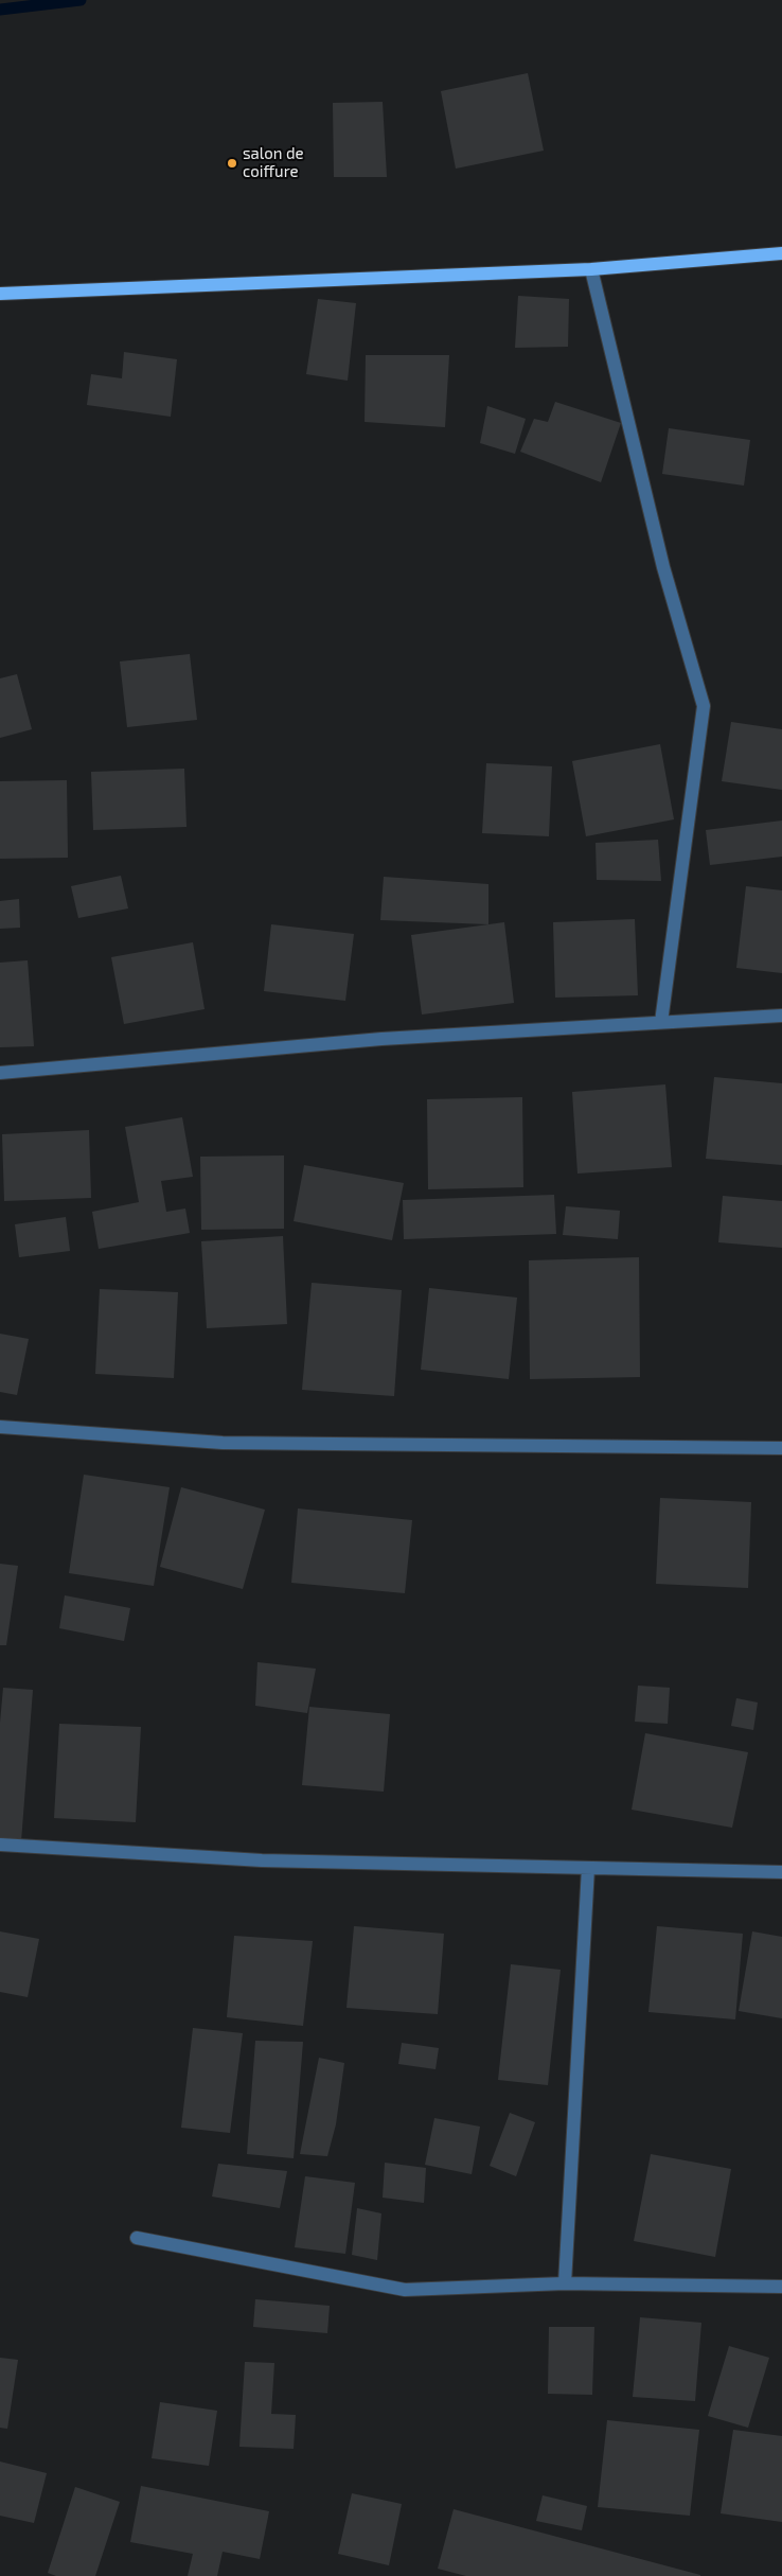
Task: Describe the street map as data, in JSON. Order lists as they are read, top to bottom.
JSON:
{
  "places": ["salon de coiffure"]
}
